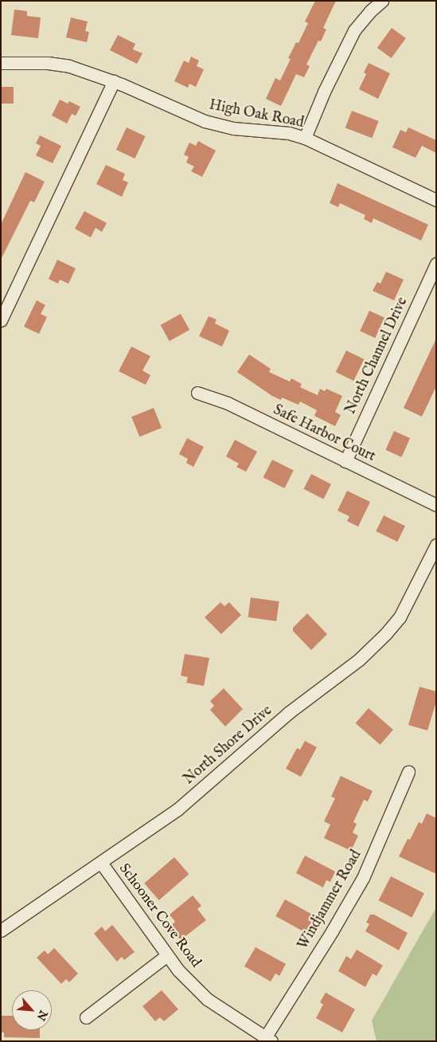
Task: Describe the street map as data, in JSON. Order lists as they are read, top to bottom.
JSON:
{
  "streets": {
    "street": [
      "High Oak Road",
      "North Channel Drive",
      "Safe Harbor Court",
      "North Shore Drive",
      "Windjammer Road",
      "Schooner Cove Road"
    ]
  },
  "crossings": [
    ["North Channel Drive", "Safe Harbor Court"],
    ["North Shore Drive", "Schooner Cove Road"],
    ["Windjammer Road", "Schooner Cove Road"]
  ],
  "north": "bottom right"
}
